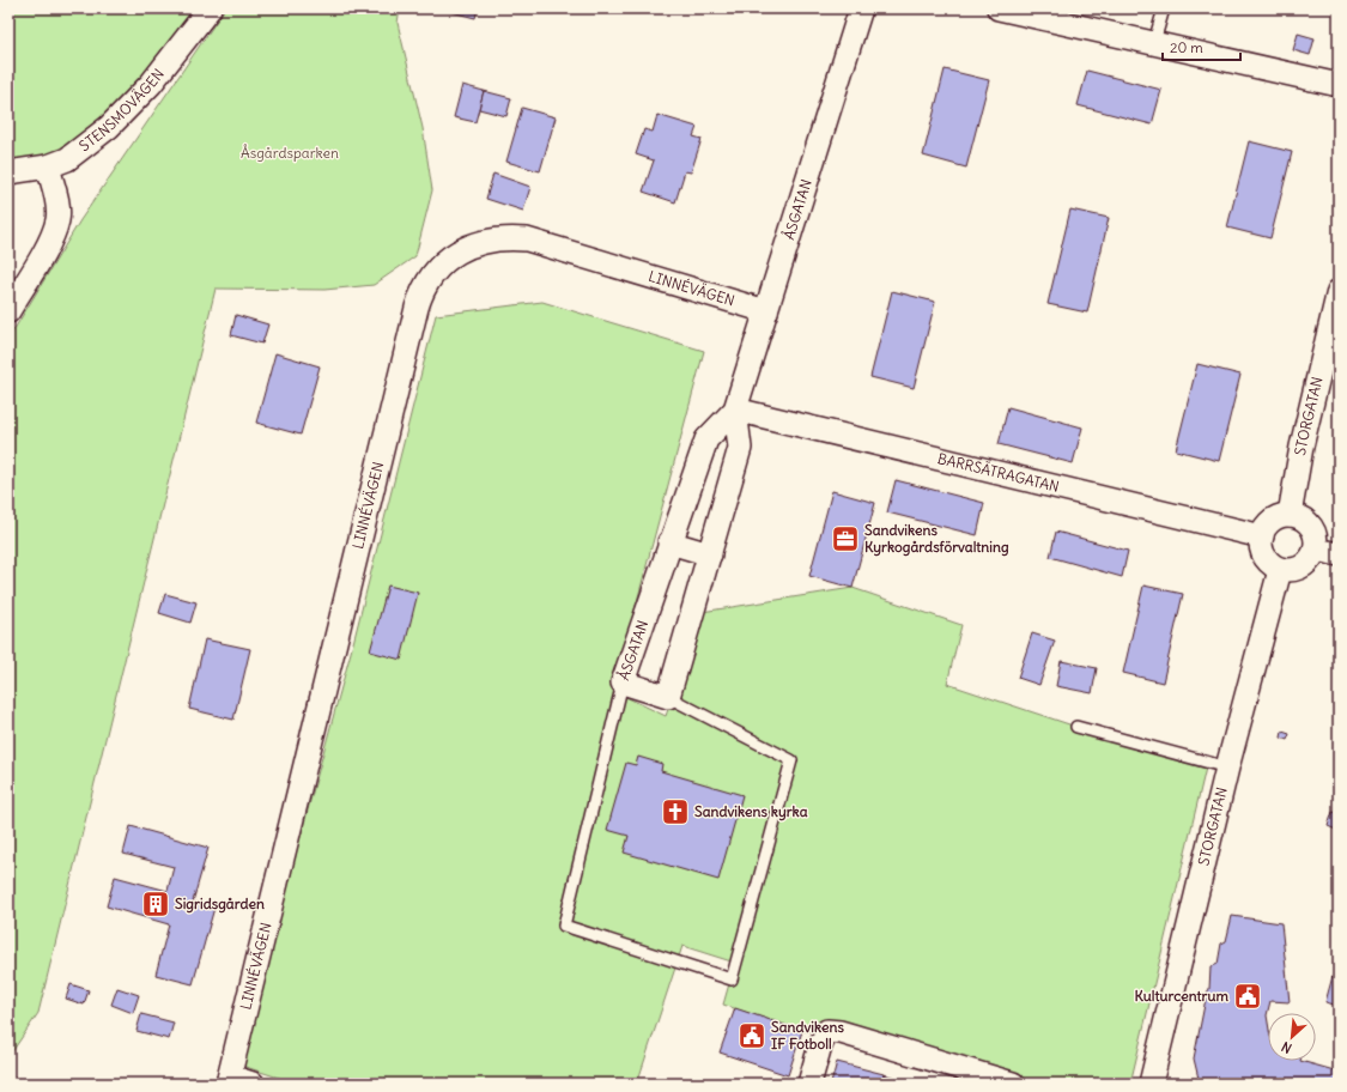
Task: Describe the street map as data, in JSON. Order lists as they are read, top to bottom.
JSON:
{
  "streets": {
    "street": [
      "STENSMOVÄGEN",
      "ÅSGATAN",
      "LINNÉVÄGEN",
      "STORGATAN",
      "BARRSÄTRAGATAN"
    ]
  },
  "crossings": [
    ["ÅSGATAN", "LINNÉVÄGEN"],
    ["ÅSGATAN", "BARRSÄTRAGATAN"],
    ["STORGATAN", "BARRSÄTRAGATAN"]
  ],
  "parks": ["Åsgårdsparken"],
  "places": {
    "office": ["Sandvikens Kyrkogårdsförvaltning"],
    "church": ["Sandvikens kyrka"],
    "building": ["Sigridsgården"],
    "public building": ["Kulturcentrum", "Sandvikens IF Fotboll"]
  },
  "scale_bar": "20 m",
  "north": "bottom left"
}
